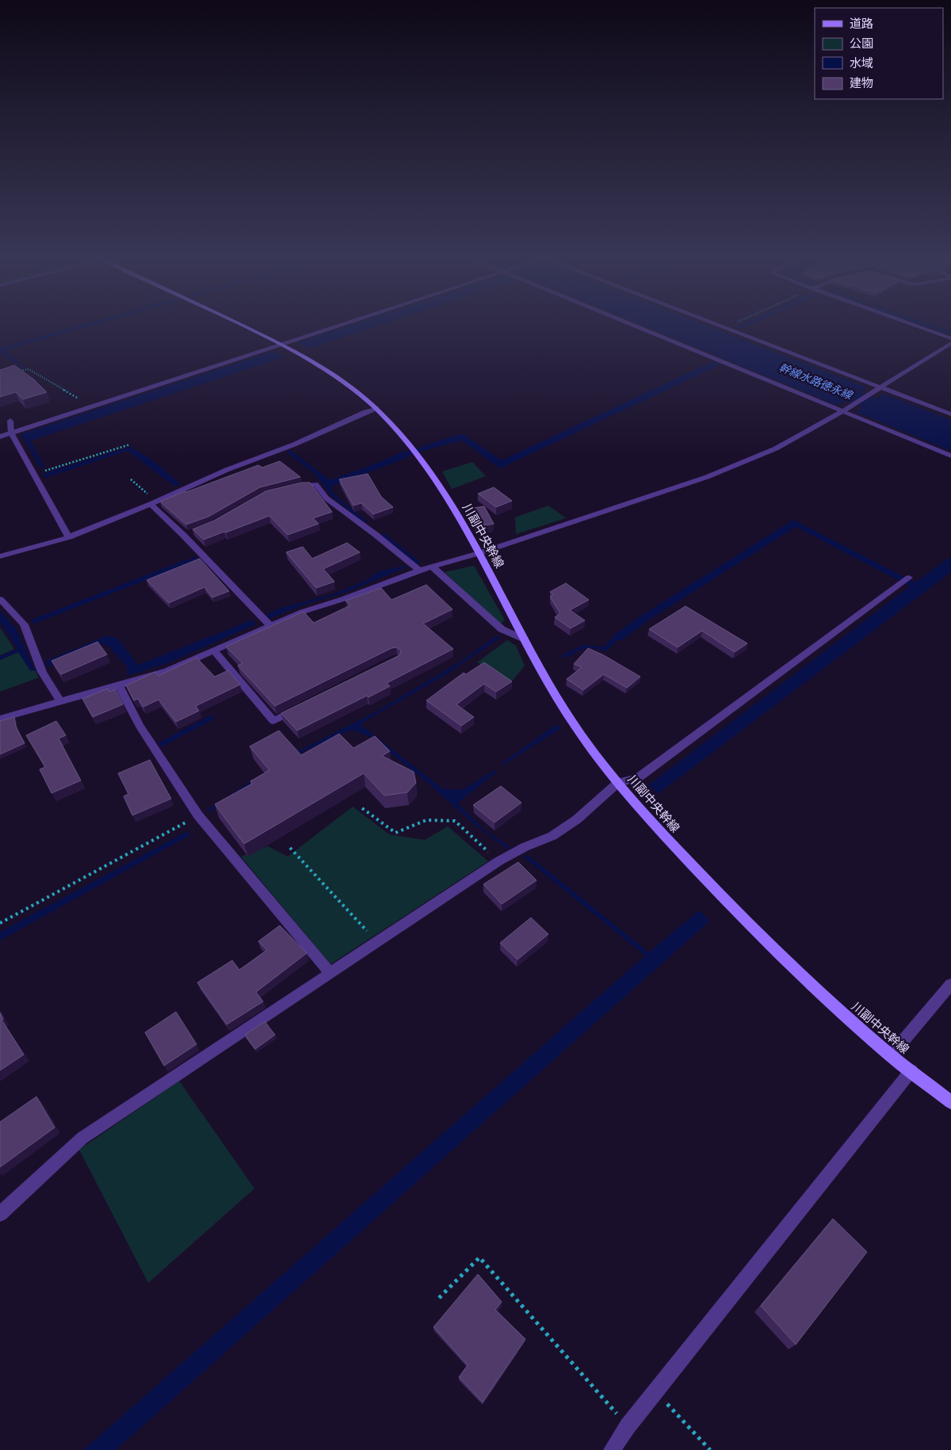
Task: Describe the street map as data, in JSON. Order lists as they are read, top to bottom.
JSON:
{
  "streets": {
    "street": ["川副中央幹線"]
  },
  "water": ["幹線水路徳永線"],
  "legend": [
    "道路",
    "公園",
    "水域",
    "建物"
  ]
}
